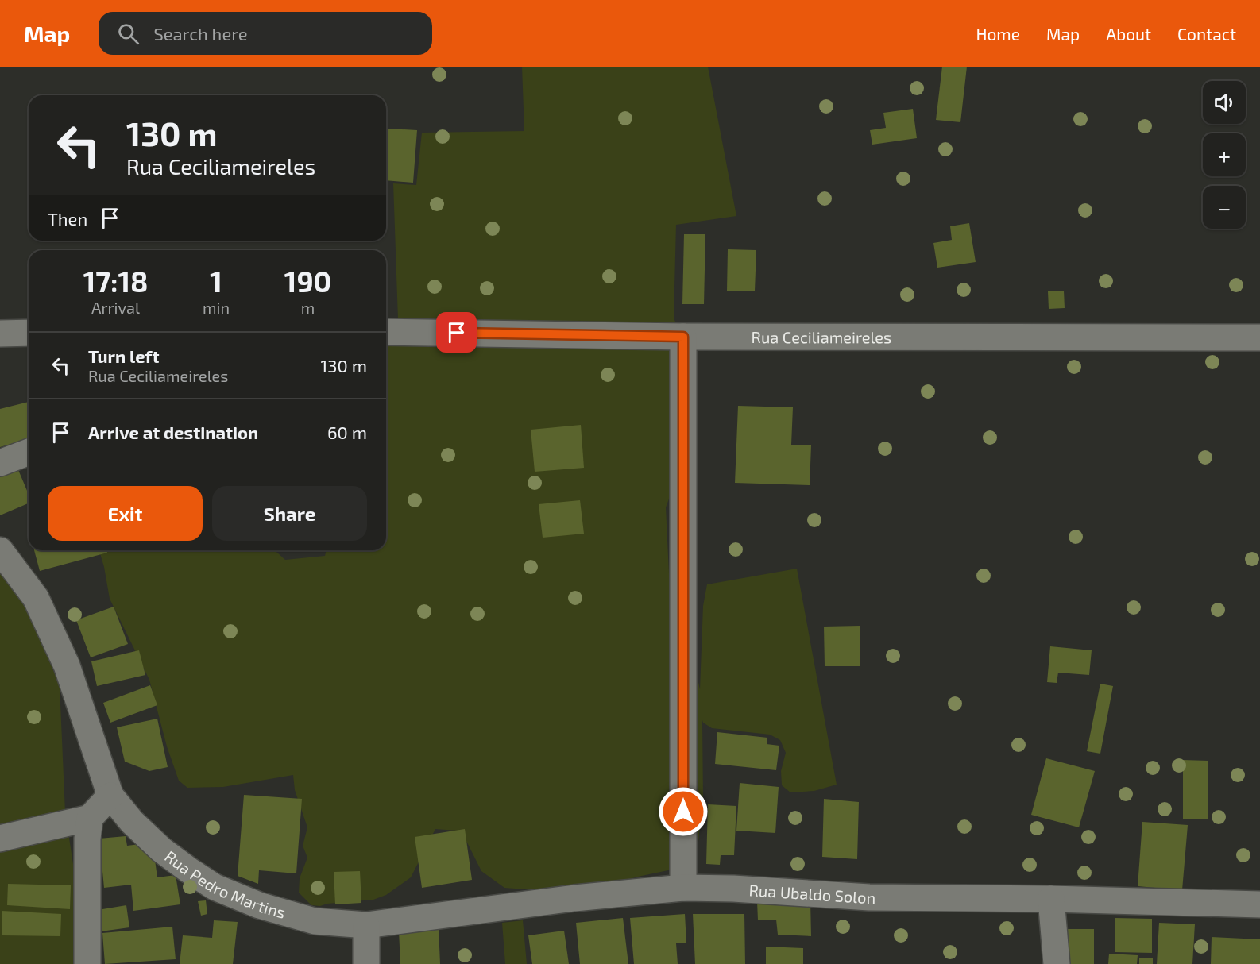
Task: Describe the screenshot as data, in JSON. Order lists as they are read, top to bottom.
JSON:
{
  "streets": {
    "street": ["Rua Ceciliameireles", "Rua Pedro Martins", "Rua Ubaldo Solon"]
  },
  "crossings": [
    ["Rua Pedro Martins", "Rua Ubaldo Solon"]
  ],
  "page": {
    "header": "Map",
    "search": "Search here",
    "nav": [
      "Home",
      "Map",
      "About",
      "Contact"
    ],
    "map_buttons": ["+", "−"],
    "turn": ["130 m", "Rua Ceciliameireles"],
    "then": "Then",
    "eta": [
      "17:18",
      "Arrival",
      "1",
      "min",
      "190",
      "m"
    ],
    "list": [
      {
        "name": "Turn left",
        "note": "Rua Ceciliameireles",
        "value": "130 m"
      },
      {
        "name": "Arrive at destination",
        "value": "60 m"
      }
    ],
    "buttons": ["Exit", "Share"]
  }
}
